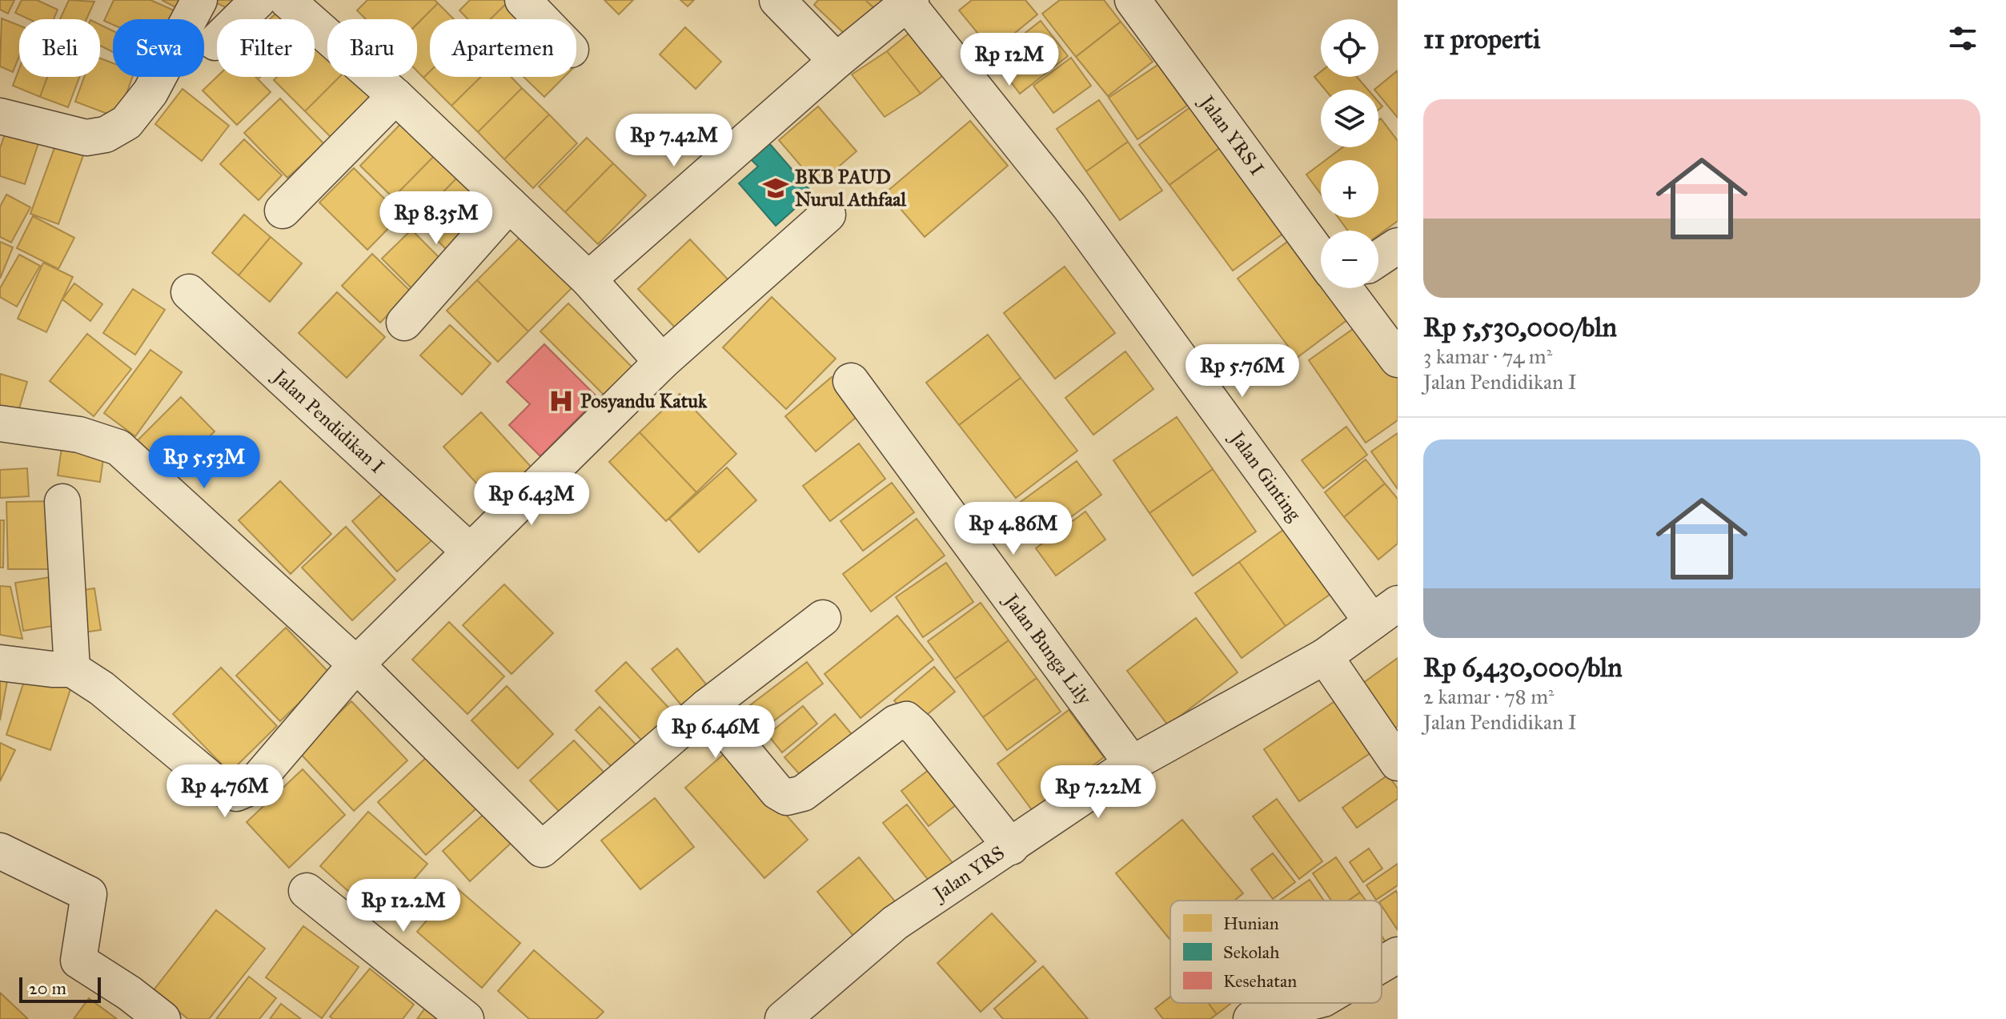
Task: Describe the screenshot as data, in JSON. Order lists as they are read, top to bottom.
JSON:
{
  "streets": {
    "street": [
      "Jalan YRS I",
      "Jalan Pendidikan I",
      "Jalan Ginting",
      "Jalan Bunga Lily",
      "Jalan YRS"
    ]
  },
  "crossings": [
    ["Jalan Ginting", "Jalan YRS"],
    ["Jalan Bunga Lily", "Jalan YRS"]
  ],
  "places": {
    "school or university": ["BKB PAUD Nurul Athfaal"],
    "hospital": ["Posyandu Katuk"]
  },
  "legend": ["Hunian", "Sekolah", "Kesehatan"],
  "scale_bar": "20 m",
  "page": {
    "heading": "11 properti",
    "map_buttons": ["+", "−"],
    "chip": [
      "Beli",
      "Sewa",
      "Filter",
      "Baru",
      "Apartemen"
    ],
    "price": [
      "Rp 12M",
      "Rp 7.42M",
      "Rp 8.35M",
      "Rp 5.76M",
      "Rp 5.53M",
      "Rp 6.43M",
      "Rp 4.86M",
      "Rp 6.46M",
      "Rp 4.76M",
      "Rp 7.22M",
      "Rp 12.2M"
    ],
    "list": [
      {
        "name": "Rp 5,530,000/bln",
        "note": "3 kamar · 74 m² · Jalan Pendidikan I"
      },
      {
        "name": "Rp 6,430,000/bln",
        "note": "2 kamar · 78 m² · Jalan Pendidikan I"
      }
    ],
    "scale": "20 m"
  }
}
